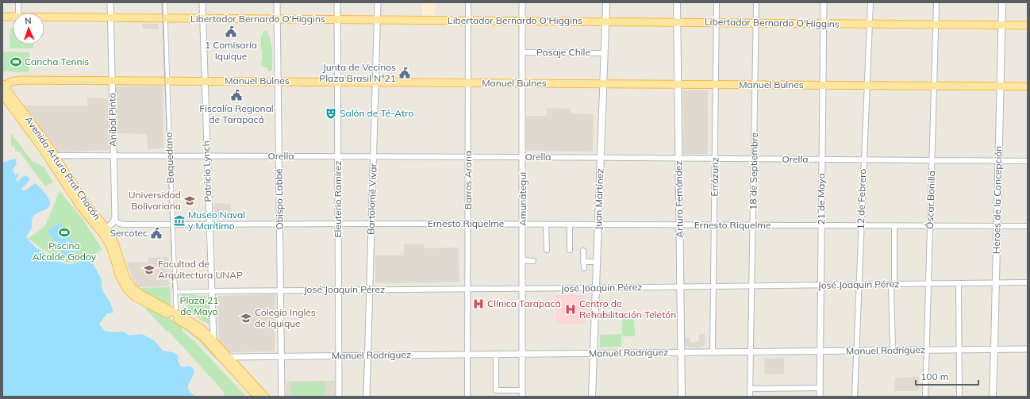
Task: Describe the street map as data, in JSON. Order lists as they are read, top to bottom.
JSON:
{
  "streets": {
    "main road": [
      "Libertador Bernardo O'Higgins",
      "Manuel Bulnes",
      "Avenida Arturo Prat Chacón",
      "Juan Martínez",
      "Arturo Fernández",
      "Héroes de la Concepción"
    ],
    "street": [
      "Pasaje Chile",
      "Aníbal Pinto",
      "Orella",
      "Baquedano",
      "Patricio Lynch",
      "18 de Septiembre",
      "Errázuriz",
      "Barros Arana",
      "Obispo Labbé",
      "Eleuterio Ramírez",
      "Bartolomé Vivar",
      "Amunátegui",
      "21 de Mayo",
      "12 de Febrero",
      "Óscar Bonilla",
      "Ernesto Riquelme",
      "José Joaquín Pérez",
      "Manuel Rodríguez"
    ]
  },
  "crossings": [
    ["Libertador Bernardo O'Higgins", "Aníbal Pinto"],
    ["Libertador Bernardo O'Higgins", "Baquedano"],
    ["Libertador Bernardo O'Higgins", "Patricio Lynch"],
    ["Libertador Bernardo O'Higgins", "18 de Septiembre"],
    ["Libertador Bernardo O'Higgins", "Errázuriz"],
    ["Libertador Bernardo O'Higgins", "Barros Arana"],
    ["Libertador Bernardo O'Higgins", "Obispo Labbé"],
    ["Libertador Bernardo O'Higgins", "Eleuterio Ramírez"],
    ["Libertador Bernardo O'Higgins", "Bartolomé Vivar"],
    ["Libertador Bernardo O'Higgins", "Amunátegui"],
    ["Libertador Bernardo O'Higgins", "Juan Martínez"],
    ["Libertador Bernardo O'Higgins", "Arturo Fernández"],
    ["Libertador Bernardo O'Higgins", "21 de Mayo"],
    ["Libertador Bernardo O'Higgins", "12 de Febrero"],
    ["Libertador Bernardo O'Higgins", "Óscar Bonilla"],
    ["Libertador Bernardo O'Higgins", "Héroes de la Concepción"],
    ["Pasaje Chile", "Amunátegui"],
    ["Pasaje Chile", "Juan Martínez"],
    ["Manuel Bulnes", "Aníbal Pinto"],
    ["Manuel Bulnes", "Baquedano"],
    ["Manuel Bulnes", "Avenida Arturo Prat Chacón"],
    ["Manuel Bulnes", "Patricio Lynch"],
    ["Manuel Bulnes", "18 de Septiembre"],
    ["Manuel Bulnes", "Errázuriz"],
    ["Manuel Bulnes", "Barros Arana"],
    ["Manuel Bulnes", "Obispo Labbé"],
    ["Manuel Bulnes", "Eleuterio Ramírez"],
    ["Manuel Bulnes", "Bartolomé Vivar"],
    ["Manuel Bulnes", "Amunátegui"],
    ["Manuel Bulnes", "Juan Martínez"],
    ["Manuel Bulnes", "Arturo Fernández"],
    ["Manuel Bulnes", "21 de Mayo"],
    ["Manuel Bulnes", "12 de Febrero"],
    ["Manuel Bulnes", "Óscar Bonilla"],
    ["Manuel Bulnes", "Héroes de la Concepción"],
    ["Aníbal Pinto", "Orella"],
    ["Aníbal Pinto", "Ernesto Riquelme"],
    ["Orella", "Baquedano"],
    ["Orella", "Avenida Arturo Prat Chacón"],
    ["Orella", "Patricio Lynch"],
    ["Orella", "18 de Septiembre"],
    ["Orella", "Errázuriz"],
    ["Orella", "Barros Arana"],
    ["Orella", "Obispo Labbé"],
    ["Orella", "Eleuterio Ramírez"],
    ["Orella", "Bartolomé Vivar"],
    ["Orella", "Amunátegui"],
    ["Orella", "Juan Martínez"],
    ["Orella", "Arturo Fernández"],
    ["Orella", "21 de Mayo"],
    ["Orella", "12 de Febrero"],
    ["Orella", "Óscar Bonilla"],
    ["Orella", "Héroes de la Concepción"],
    ["Baquedano", "Avenida Arturo Prat Chacón"],
    ["Baquedano", "Ernesto Riquelme"],
    ["Baquedano", "José Joaquín Pérez"],
    ["Avenida Arturo Prat Chacón", "Patricio Lynch"],
    ["Avenida Arturo Prat Chacón", "Manuel Rodríguez"],
    ["Patricio Lynch", "Ernesto Riquelme"],
    ["Patricio Lynch", "José Joaquín Pérez"],
    ["18 de Septiembre", "Ernesto Riquelme"],
    ["18 de Septiembre", "José Joaquín Pérez"],
    ["18 de Septiembre", "Manuel Rodríguez"],
    ["Errázuriz", "Ernesto Riquelme"],
    ["Errázuriz", "José Joaquín Pérez"],
    ["Errázuriz", "Manuel Rodríguez"],
    ["Barros Arana", "Ernesto Riquelme"],
    ["Barros Arana", "José Joaquín Pérez"],
    ["Barros Arana", "Manuel Rodríguez"],
    ["Obispo Labbé", "Ernesto Riquelme"],
    ["Obispo Labbé", "José Joaquín Pérez"],
    ["Obispo Labbé", "Manuel Rodríguez"],
    ["Eleuterio Ramírez", "Ernesto Riquelme"],
    ["Eleuterio Ramírez", "José Joaquín Pérez"],
    ["Eleuterio Ramírez", "Manuel Rodríguez"],
    ["Bartolomé Vivar", "Ernesto Riquelme"],
    ["Bartolomé Vivar", "José Joaquín Pérez"],
    ["Bartolomé Vivar", "Manuel Rodríguez"],
    ["Amunátegui", "Ernesto Riquelme"],
    ["Amunátegui", "José Joaquín Pérez"],
    ["Amunátegui", "Manuel Rodríguez"],
    ["Juan Martínez", "Ernesto Riquelme"],
    ["Juan Martínez", "José Joaquín Pérez"],
    ["Juan Martínez", "Manuel Rodríguez"],
    ["Arturo Fernández", "Ernesto Riquelme"],
    ["Arturo Fernández", "José Joaquín Pérez"],
    ["Arturo Fernández", "Manuel Rodríguez"],
    ["21 de Mayo", "Ernesto Riquelme"],
    ["21 de Mayo", "José Joaquín Pérez"],
    ["21 de Mayo", "Manuel Rodríguez"],
    ["12 de Febrero", "Ernesto Riquelme"],
    ["12 de Febrero", "José Joaquín Pérez"],
    ["12 de Febrero", "Manuel Rodríguez"],
    ["Óscar Bonilla", "Ernesto Riquelme"],
    ["Óscar Bonilla", "José Joaquín Pérez"],
    ["Óscar Bonilla", "Manuel Rodríguez"],
    ["Héroes de la Concepción", "Ernesto Riquelme"],
    ["Héroes de la Concepción", "José Joaquín Pérez"],
    ["Héroes de la Concepción", "Manuel Rodríguez"]
  ],
  "parks": ["Plaza 21 de Mayo"],
  "places": {
    "public building": [
      "1 Comisaría Iquique",
      "Junta de Vecinos Plaza Brasil N°21",
      "Fiscalía Regional de Tarapacá",
      "Sercotec"
    ],
    "sports": ["Cancha Tennis", "Piscina Alcalde Godoy"],
    "theatre": ["Salón de Té-Atro"],
    "school or university": ["Universidad Bolivariana", "Facultad de Arquitectura UNAP", "Colegio Inglés de Iquique"],
    "museum": ["Museo Naval y Marítimo"],
    "hospital": ["Clínica Tarapacá", "Centro de Rehabilitación Teletón"]
  },
  "scale_bar": "100 m",
  "north": "top"
}
